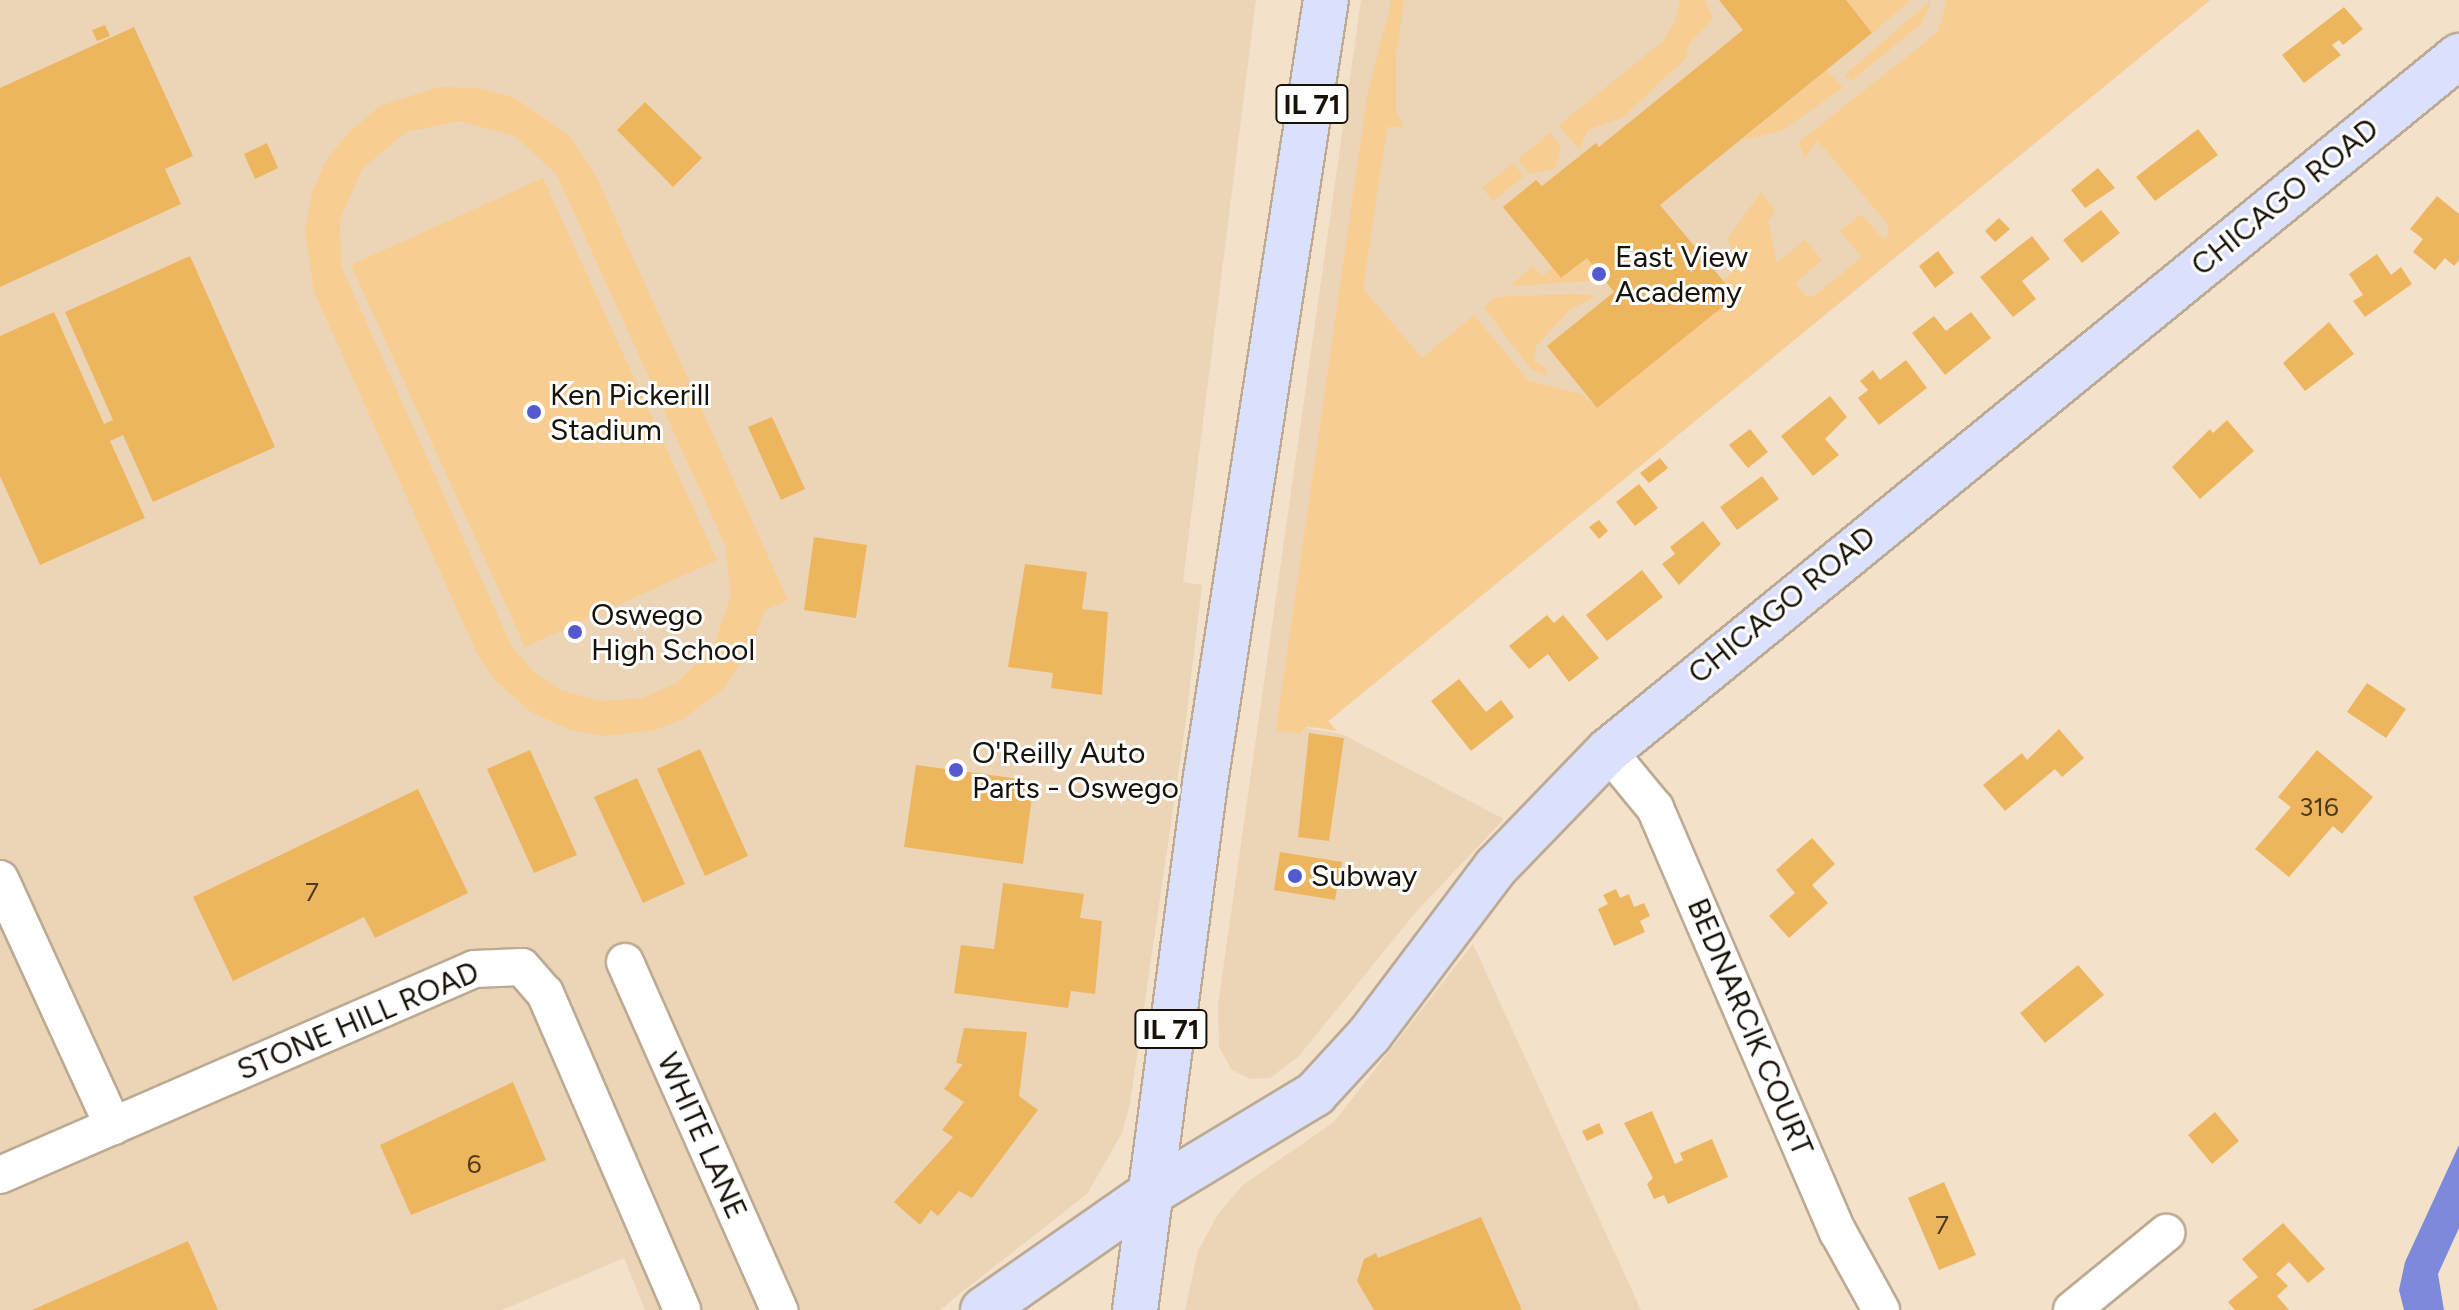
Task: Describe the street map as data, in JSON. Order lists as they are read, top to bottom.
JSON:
{
  "streets": {
    "main road": ["IL 71", "CHICAGO ROAD"],
    "street": ["STONE HILL ROAD", "BEDNARCIK COURT", "WHITE LANE"]
  },
  "crossings": [
    ["IL 71", "CHICAGO ROAD"],
    ["CHICAGO ROAD", "BEDNARCIK COURT"]
  ],
  "places": [
    "East View Academy",
    "Ken Pickerill Stadium",
    "Oswego High School",
    "O'Reilly Auto Parts - Oswego",
    "Subway"
  ],
  "house_numbers": [
    "316",
    "7",
    "6",
    "7"
  ]
}
